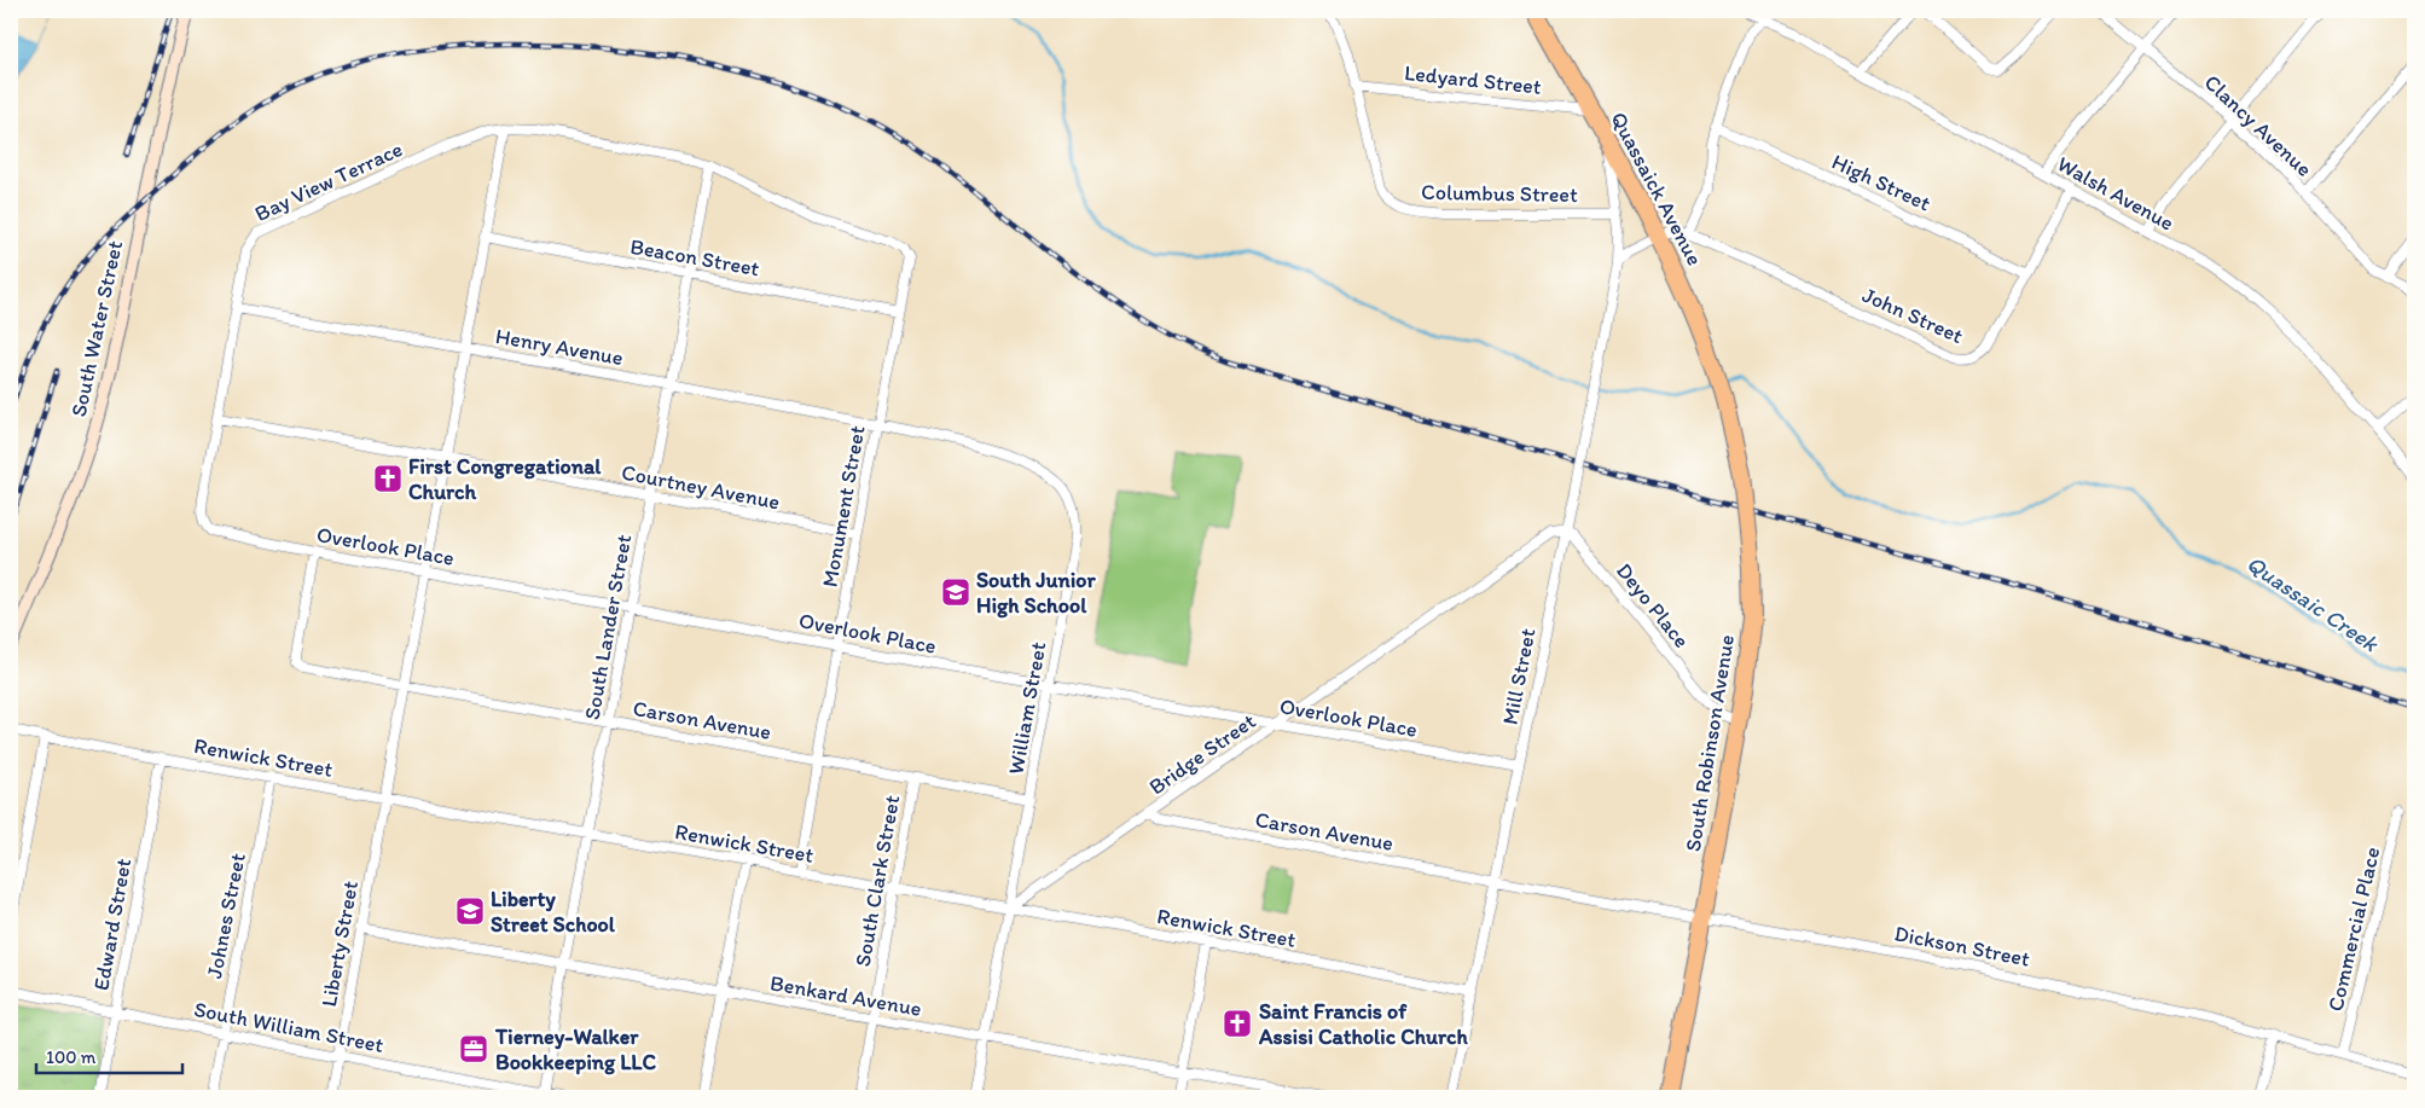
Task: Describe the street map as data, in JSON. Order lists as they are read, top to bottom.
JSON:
{
  "streets": {
    "highway": ["Quassaick Avenue", "South Robinson Avenue"],
    "street": [
      "Ledyard Street",
      "Clancy Avenue",
      "Bay View Terrace",
      "High Street",
      "Columbus Street",
      "Walsh Avenue",
      "Beacon Street",
      "John Street",
      "South Water Street",
      "Henry Avenue",
      "Courtney Avenue",
      "Monument Street",
      "Overlook Place",
      "Deyo Place",
      "South Lander Street",
      "Mill Street",
      "William Street",
      "Carson Avenue",
      "Bridge Street",
      "Renwick Street",
      "South Clark Street",
      "Johnes Street",
      "Edward Street",
      "Commercial Place",
      "Liberty Street",
      "Dickson Street",
      "Benkard Avenue",
      "South William Street"
    ]
  },
  "crossings": [
    ["Ledyard Street", "Quassaick Avenue"],
    ["Ledyard Street", "Columbus Street"],
    ["Bay View Terrace", "Henry Avenue"],
    ["Bay View Terrace", "Courtney Avenue"],
    ["Bay View Terrace", "Monument Street"],
    ["Bay View Terrace", "Overlook Place"],
    ["Bay View Terrace", "South Lander Street"],
    ["Bay View Terrace", "Liberty Street"],
    ["High Street", "John Street"],
    ["Quassaick Avenue", "John Street"],
    ["Quassaick Avenue", "South Robinson Avenue"],
    ["Walsh Avenue", "John Street"],
    ["Beacon Street", "Monument Street"],
    ["Beacon Street", "South Lander Street"],
    ["Beacon Street", "Liberty Street"],
    ["Henry Avenue", "Monument Street"],
    ["Henry Avenue", "South Lander Street"],
    ["Henry Avenue", "William Street"],
    ["Henry Avenue", "Liberty Street"],
    ["Courtney Avenue", "Monument Street"],
    ["Courtney Avenue", "South Lander Street"],
    ["Courtney Avenue", "Liberty Street"],
    ["Monument Street", "Overlook Place"],
    ["Monument Street", "William Street"],
    ["Monument Street", "Carson Avenue"],
    ["Monument Street", "Renwick Street"],
    ["Overlook Place", "South Lander Street"],
    ["Overlook Place", "Mill Street"],
    ["Overlook Place", "William Street"],
    ["Overlook Place", "Carson Avenue"],
    ["Overlook Place", "Bridge Street"],
    ["Overlook Place", "Liberty Street"],
    ["Deyo Place", "Mill Street"],
    ["Deyo Place", "South Robinson Avenue"],
    ["Deyo Place", "Bridge Street"],
    ["South Lander Street", "Carson Avenue"],
    ["South Lander Street", "Renwick Street"],
    ["South Lander Street", "Benkard Avenue"],
    ["South Lander Street", "South William Street"],
    ["Mill Street", "Carson Avenue"],
    ["Mill Street", "Bridge Street"],
    ["Mill Street", "Renwick Street"],
    ["Mill Street", "Dickson Street"],
    ["William Street", "Carson Avenue"],
    ["William Street", "Bridge Street"],
    ["William Street", "Renwick Street"],
    ["William Street", "Benkard Avenue"],
    ["Carson Avenue", "Bridge Street"],
    ["Carson Avenue", "South Clark Street"],
    ["Carson Avenue", "Liberty Street"],
    ["Carson Avenue", "Dickson Street"],
    ["South Robinson Avenue", "Dickson Street"],
    ["Bridge Street", "Renwick Street"],
    ["Renwick Street", "South Clark Street"],
    ["Renwick Street", "Johnes Street"],
    ["Renwick Street", "Edward Street"],
    ["Renwick Street", "Liberty Street"],
    ["South Clark Street", "Benkard Avenue"],
    ["Johnes Street", "South William Street"],
    ["Edward Street", "South William Street"],
    ["Commercial Place", "Dickson Street"],
    ["Liberty Street", "Benkard Avenue"],
    ["Liberty Street", "South William Street"]
  ],
  "water": ["Quassaic Creek"],
  "places": {
    "church": ["First Congregational Church", "Saint Francis of Assisi Catholic Church"],
    "school or university": ["South Junior High School", "Liberty Street School"],
    "office": ["Tierney-Walker Bookkeeping LLC"]
  },
  "scale_bar": "100 m"
}
